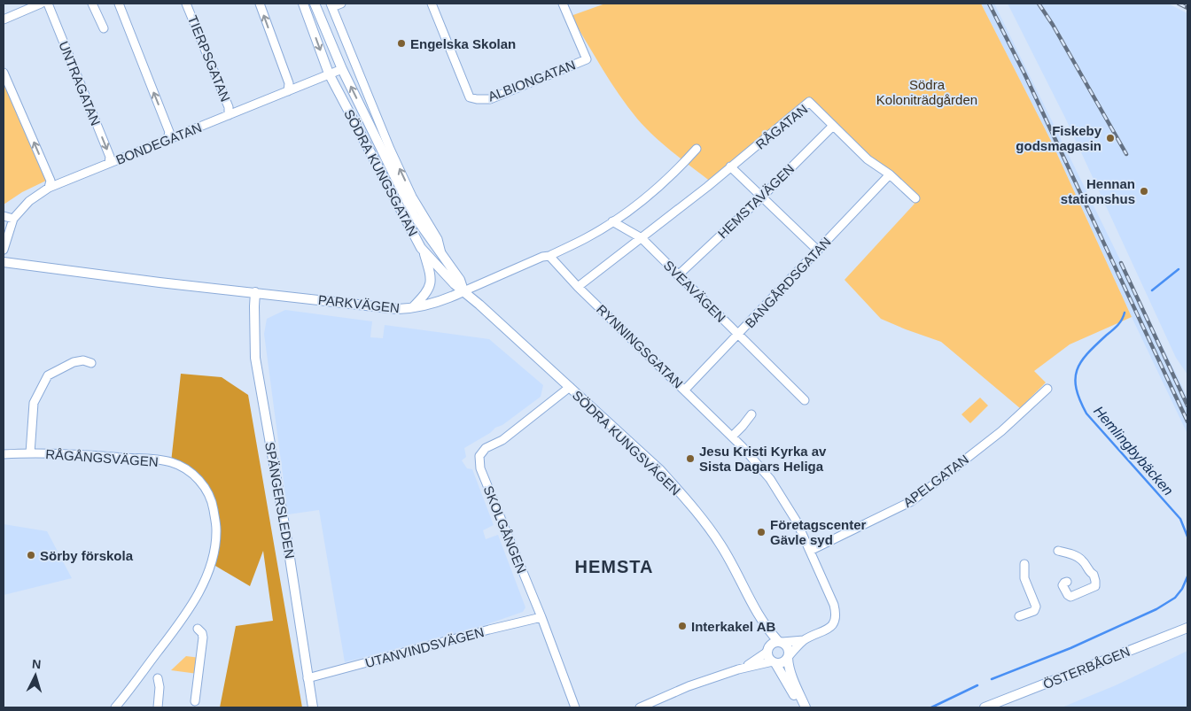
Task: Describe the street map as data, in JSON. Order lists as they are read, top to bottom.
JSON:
{
  "streets": {
    "main road": [
      "SÖDRA KUNGSGATAN",
      "PARKVÄGEN",
      "SÖDRA KUNGSVÄGEN",
      "SPÄNGERSLEDEN",
      "ÖSTERBÅGEN"
    ],
    "street": [
      "TIERPSGATAN",
      "ALBIONGATAN",
      "UNTRAGATAN",
      "RÅGATAN",
      "BONDEGATAN",
      "HEMSTAVÄGEN",
      "BANGÅRDSGATAN",
      "SVEAVÄGEN",
      "RYNNINGSGATAN",
      "RÅGÅNGSVÄGEN",
      "APELGATAN",
      "SKOLGÅNGEN",
      "UTANVINDSVÄGEN"
    ]
  },
  "crossings": [
    ["TIERPSGATAN", "BONDEGATAN"],
    ["UNTRAGATAN", "BONDEGATAN"],
    ["RÅGATAN", "HEMSTAVÄGEN"],
    ["RÅGATAN", "BANGÅRDSGATAN"],
    ["RÅGATAN", "SVEAVÄGEN"],
    ["RÅGATAN", "RYNNINGSGATAN"],
    ["BONDEGATAN", "SÖDRA KUNGSGATAN"],
    ["SÖDRA KUNGSGATAN", "PARKVÄGEN"],
    ["SÖDRA KUNGSGATAN", "SÖDRA KUNGSVÄGEN"],
    ["HEMSTAVÄGEN", "SVEAVÄGEN"],
    ["BANGÅRDSGATAN", "SVEAVÄGEN"],
    ["BANGÅRDSGATAN", "RYNNINGSGATAN"],
    ["PARKVÄGEN", "RYNNINGSGATAN"],
    ["PARKVÄGEN", "SÖDRA KUNGSVÄGEN"],
    ["PARKVÄGEN", "SPÄNGERSLEDEN"],
    ["RYNNINGSGATAN", "APELGATAN"],
    ["SÖDRA KUNGSVÄGEN", "SKOLGÅNGEN"],
    ["SPÄNGERSLEDEN", "UTANVINDSVÄGEN"],
    ["SKOLGÅNGEN", "UTANVINDSVÄGEN"]
  ],
  "districts": ["HEMSTA"],
  "water": ["Hemlingbybäcken"],
  "parks": ["Södra Koloniträdgården"],
  "places": [
    "Engelska Skolan",
    "Fiskeby godsmagasin",
    "Hennan stationshus",
    "Jesu Kristi Kyrka av Sista Dagars Heliga",
    "Företagscenter Gävle syd",
    "Sörby förskola",
    "Interkakel AB"
  ],
  "north": "top"
}
